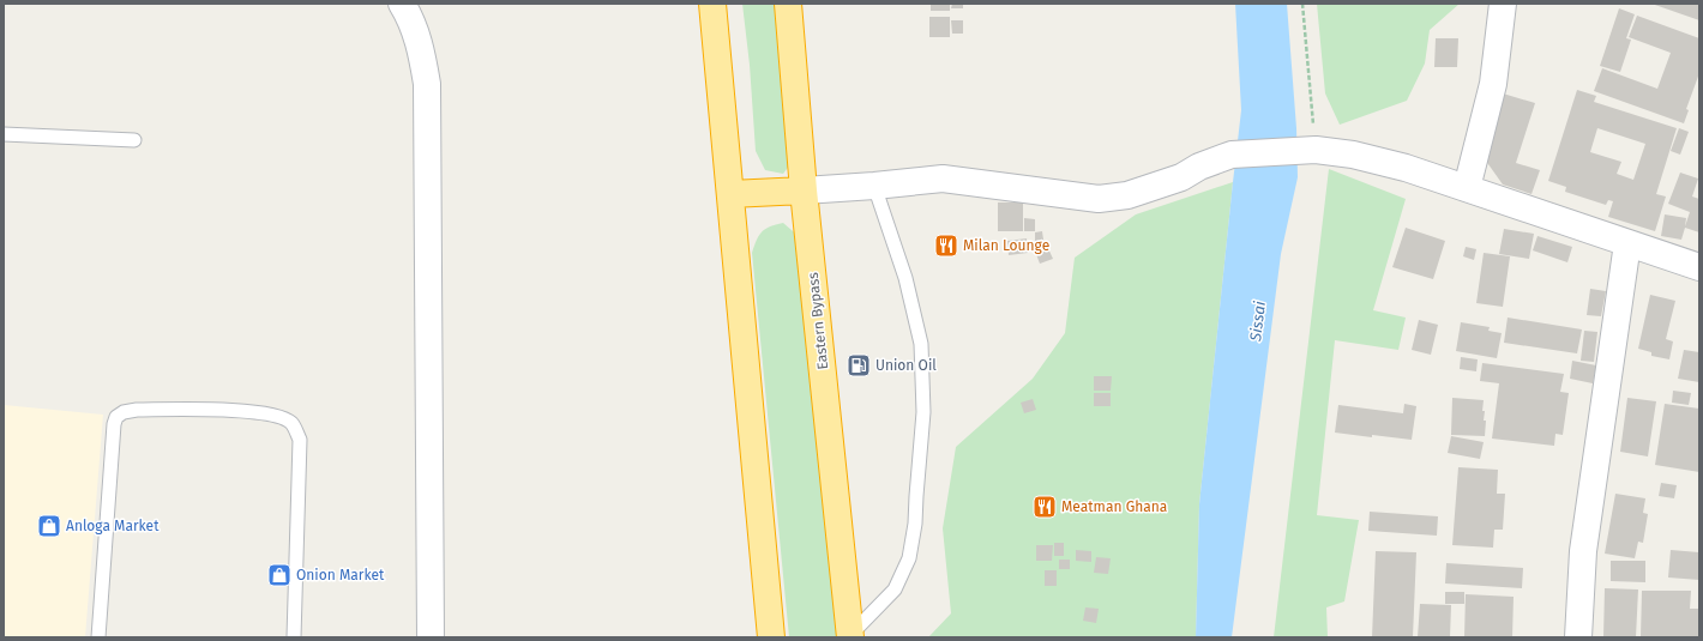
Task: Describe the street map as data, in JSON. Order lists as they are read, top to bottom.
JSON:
{
  "streets": {
    "highway": ["Eastern Bypass"]
  },
  "water": ["Sissai"],
  "places": {
    "restaurant": ["Milan Lounge", "Meatman Ghana"],
    "fuel station": ["Union Oil"],
    "shop": ["Anloga Market", "Onion Market"]
  }
}
